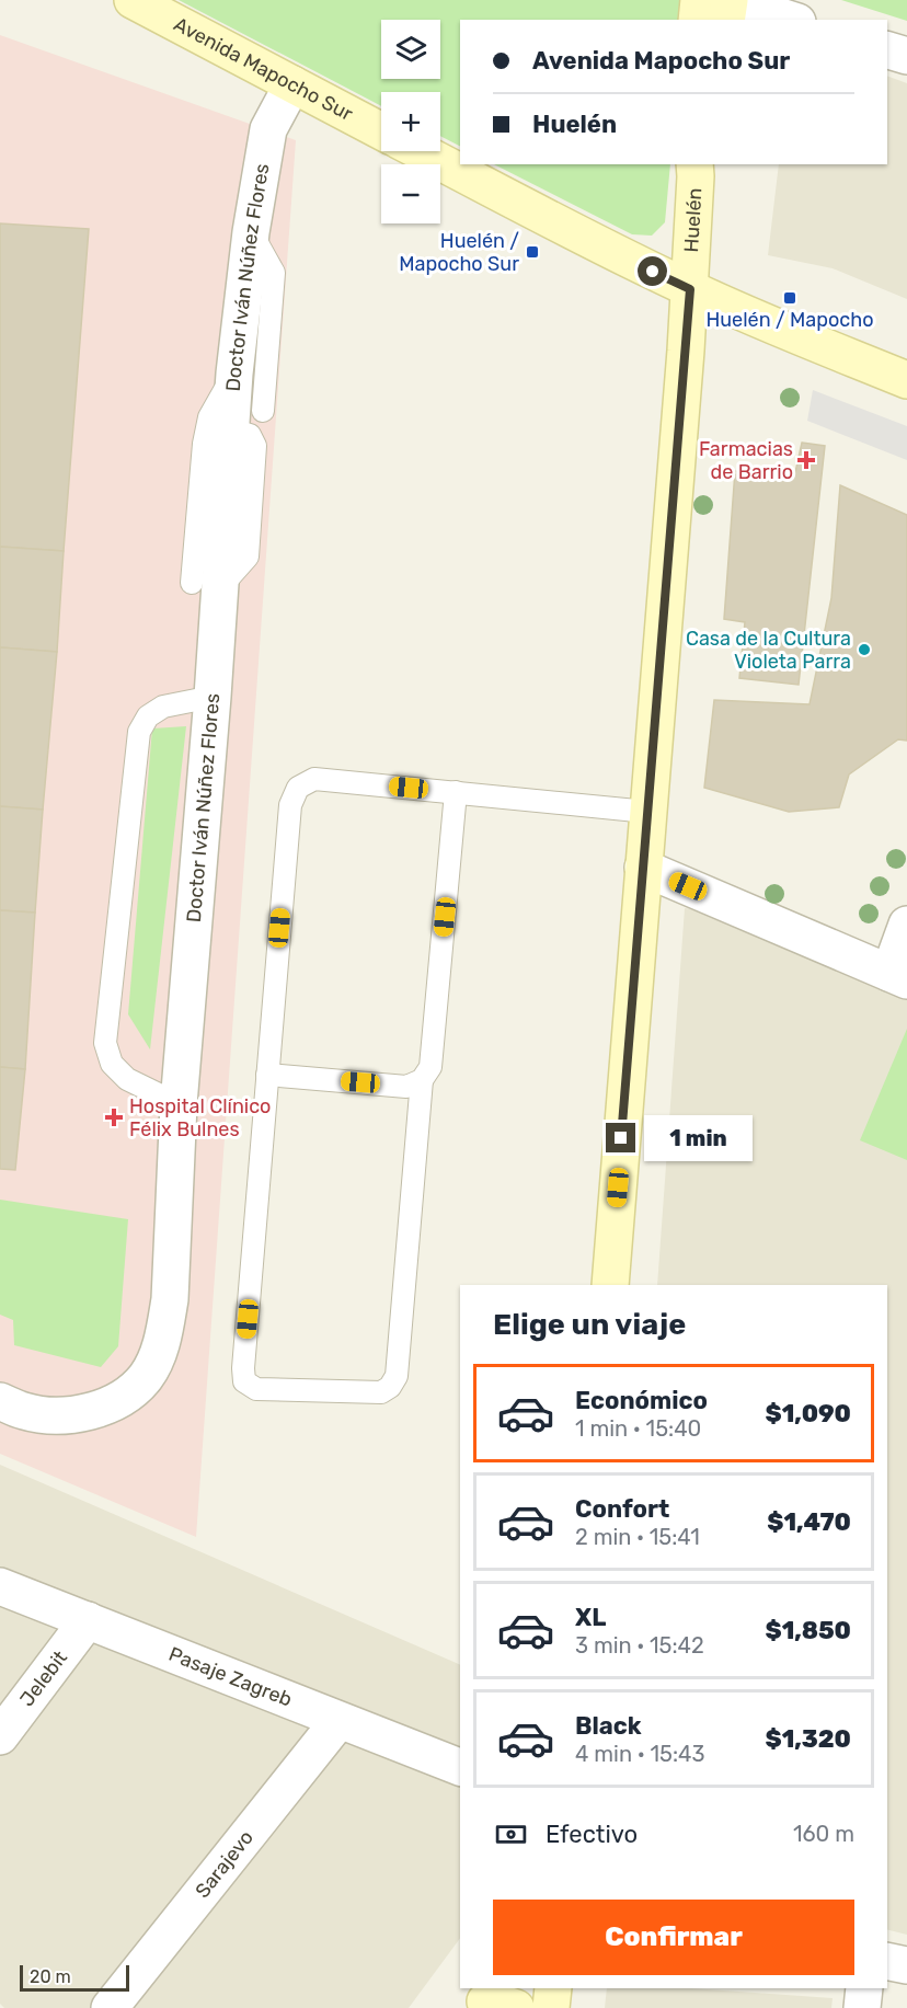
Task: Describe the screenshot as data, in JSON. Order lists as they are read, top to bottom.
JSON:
{
  "streets": {
    "main road": ["Avenida Mapocho Sur", "Huelén"],
    "street": [
      "Doctor Iván Núñez Flores",
      "Pasaje Zagreb",
      "Jelebit",
      "Sarajevo"
    ]
  },
  "crossings": [
    ["Avenida Mapocho Sur", "Doctor Iván Núñez Flores"],
    ["Pasaje Zagreb", "Jelebit"],
    ["Pasaje Zagreb", "Sarajevo"]
  ],
  "places": {
    "transit": ["Huelén / Mapocho Sur", "Huelén / Mapocho"],
    "health": ["Farmacias de Barrio", "Hospital Clínico Félix Bulnes"],
    "other": ["Casa de la Cultura Violeta Parra"]
  },
  "scale_bar": "20 m",
  "page": {
    "map_buttons": ["+", "−"],
    "banner": ["Avenida Mapocho Sur", "Huelén"],
    "bubble": "1 min",
    "heading": "Elige un viaje",
    "list": [
      {
        "name": "Económico",
        "note": "1 min · 15:40",
        "value": "$1,090"
      },
      {
        "name": "Confort",
        "note": "2 min · 15:41",
        "value": "$1,470"
      },
      {
        "name": "XL",
        "note": "3 min · 15:42",
        "value": "$1,850"
      },
      {
        "name": "Black",
        "note": "4 min · 15:43",
        "value": "$1,320"
      }
    ],
    "pay": ["Efectivo", "160 m"],
    "buttons": "Confirmar",
    "scale": "20 m"
  }
}
